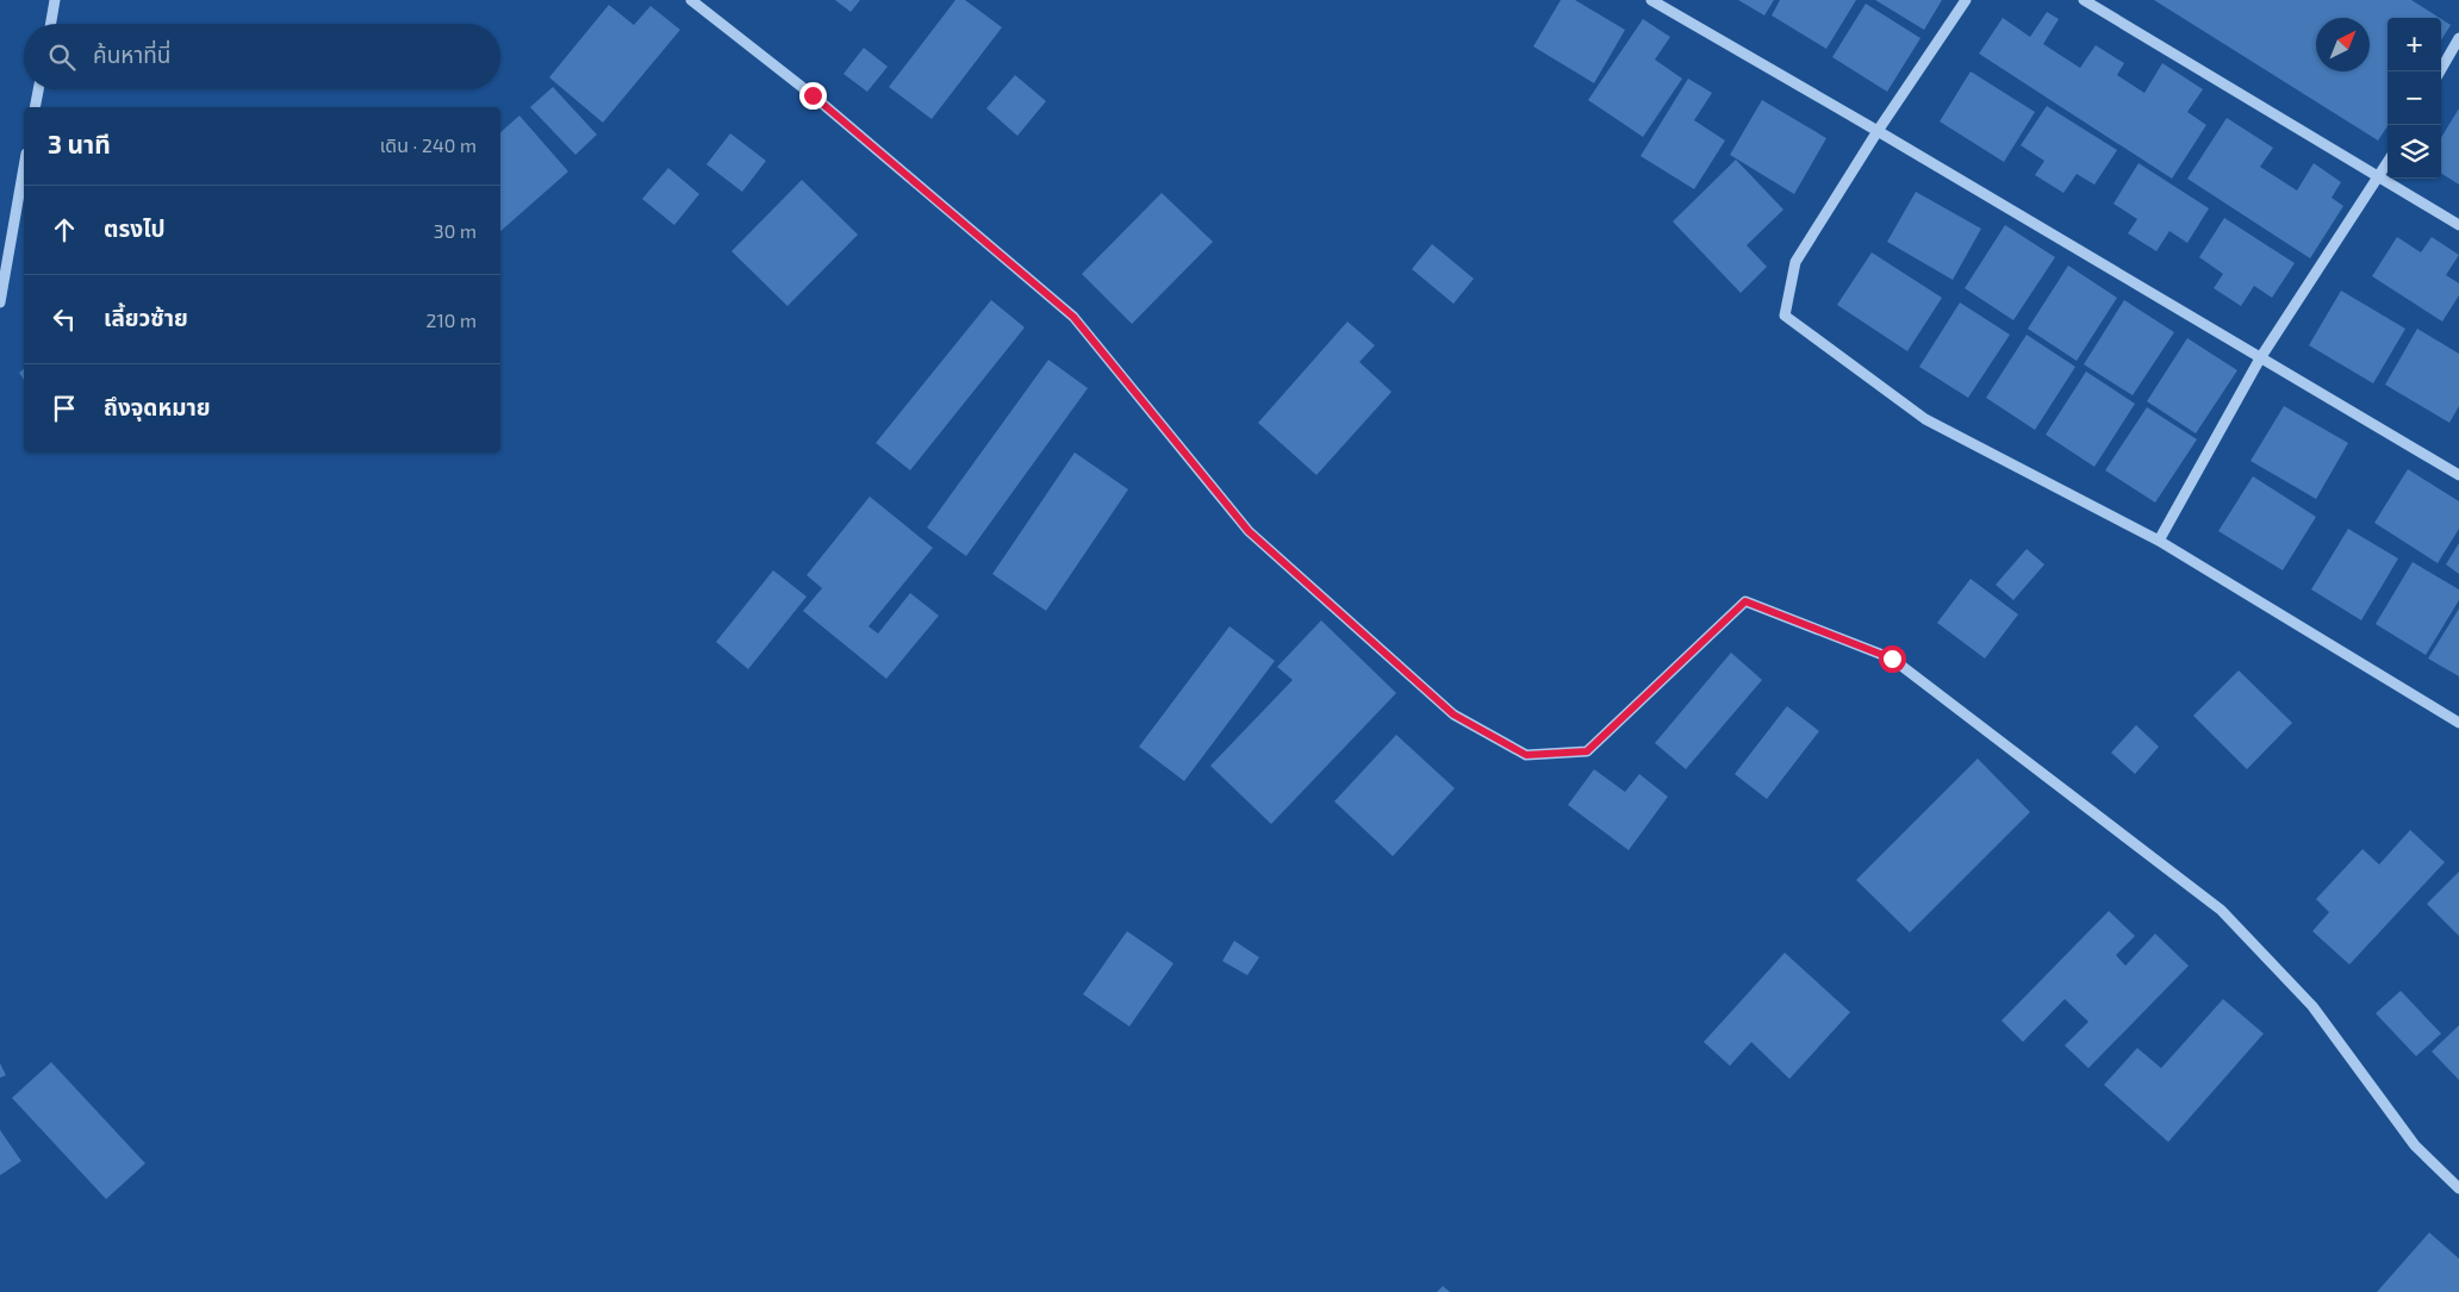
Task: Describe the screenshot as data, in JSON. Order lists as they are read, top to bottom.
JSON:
{
  "north": "top right",
  "page": {
    "map_buttons": ["+", "−"],
    "search": "ค้นหาที่นี่",
    "heading": ["3 นาที", "เดิน · 240 m"],
    "list": [
      ["ตรงไป", "30 m"],
      ["เลี้ยวซ้าย", "210 m"],
      "ถึงจุดหมาย"
    ]
  }
}
